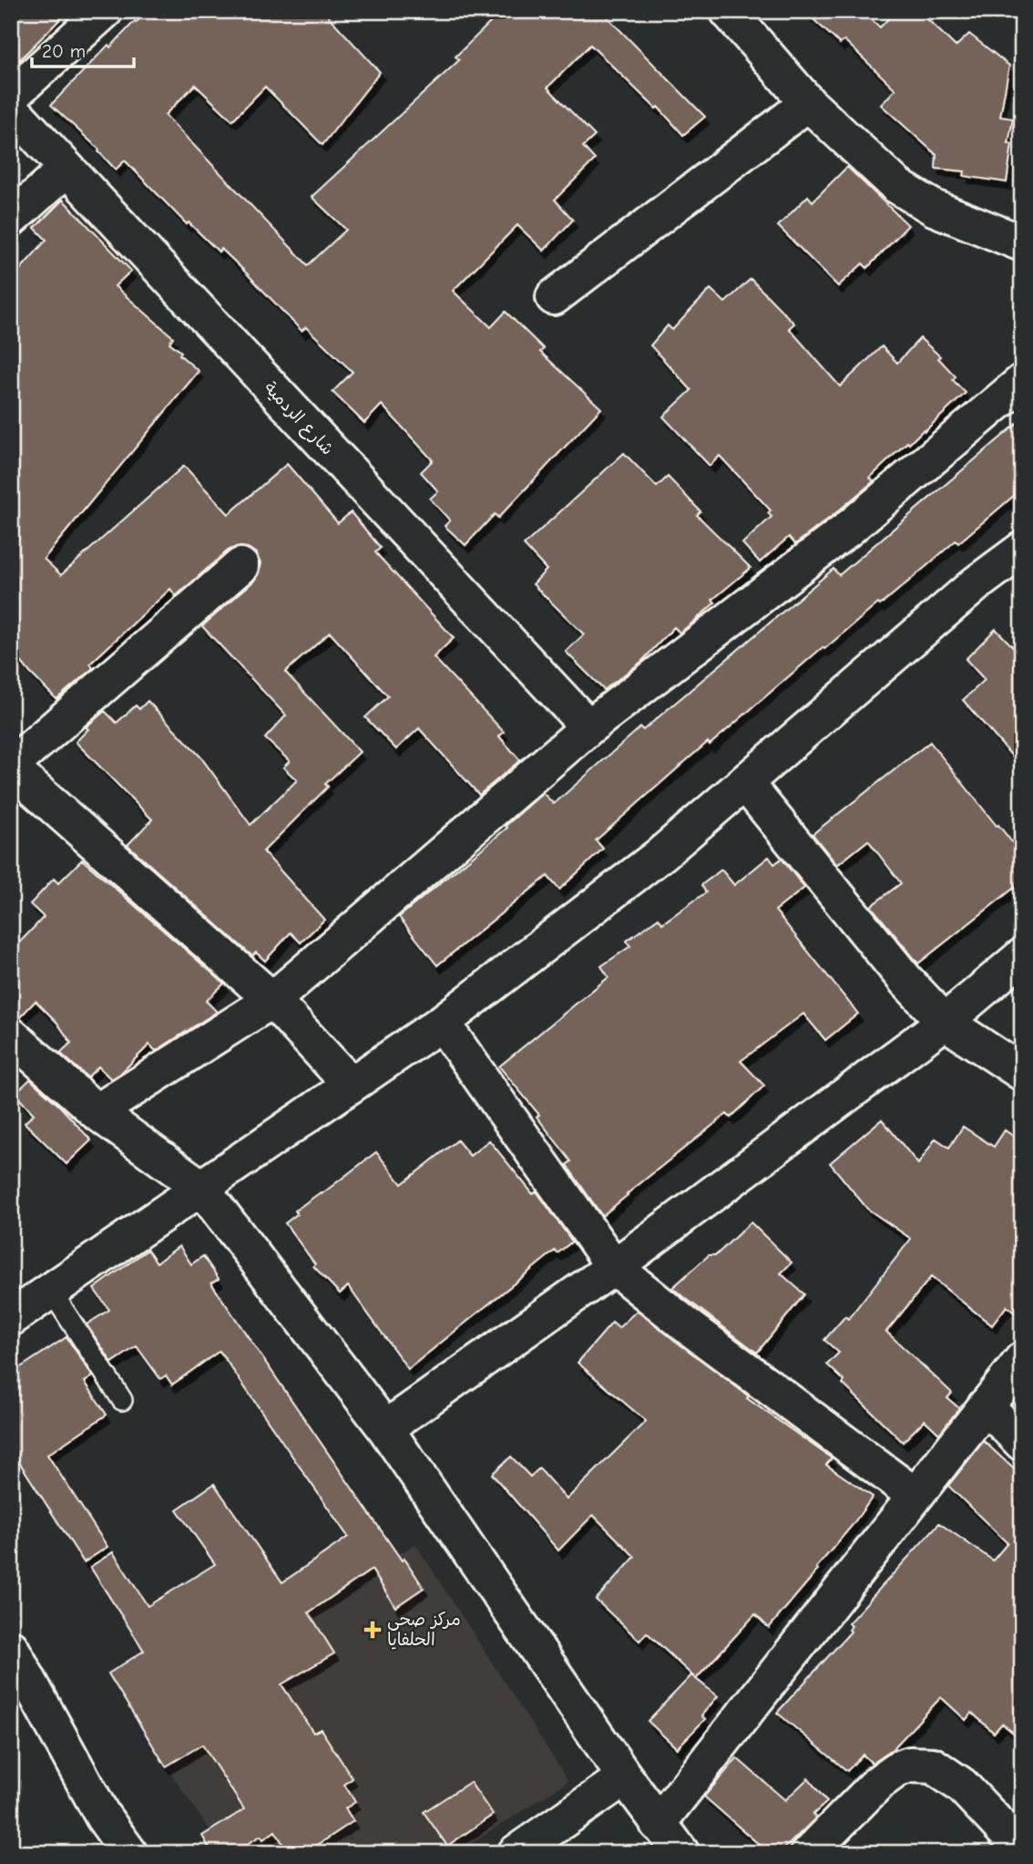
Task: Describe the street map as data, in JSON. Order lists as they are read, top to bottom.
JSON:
{
  "streets": {
    "street": ["شارع الردمية"]
  },
  "places": {
    "health": ["مركز صحى الحلفايا"]
  },
  "scale_bar": "20 m"
}
